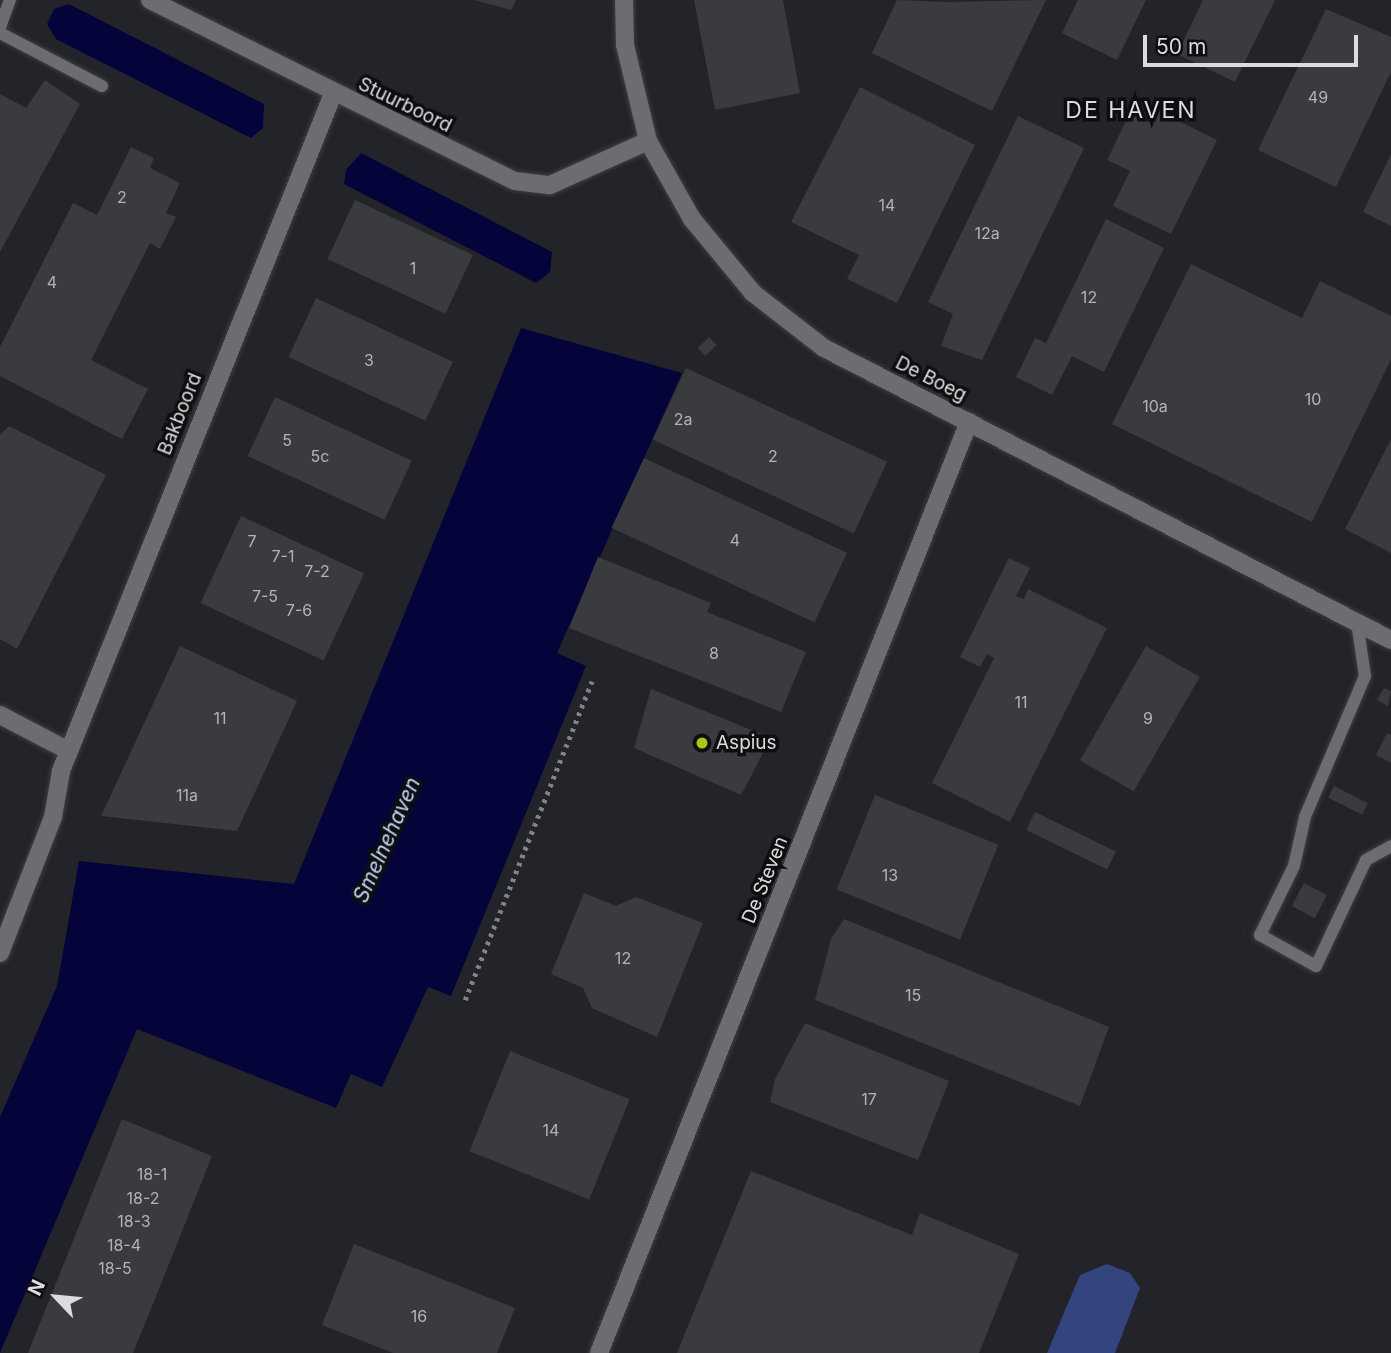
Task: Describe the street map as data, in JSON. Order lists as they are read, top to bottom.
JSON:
{
  "streets": {
    "street": [
      "Stuurboord",
      "De Boeg",
      "Bakboord",
      "De Steven"
    ]
  },
  "crossings": [
    ["Stuurboord", "De Boeg"],
    ["Stuurboord", "Bakboord"],
    ["De Boeg", "De Steven"]
  ],
  "districts": ["DE HAVEN"],
  "water": ["Smelnehaven"],
  "places": ["Aspius"],
  "house_numbers": [
    "49",
    "2",
    "14",
    "12a",
    "1",
    "4",
    "12",
    "3",
    "10",
    "10a",
    "2a",
    "5",
    "5c",
    "2",
    "4",
    "7",
    "7-1",
    "7-2",
    "7-5",
    "7-6",
    "8",
    "11",
    "11",
    "9",
    "11a",
    "13",
    "12",
    "15",
    "17",
    "14",
    "18-1",
    "18-2",
    "18-3",
    "18-4",
    "18-5",
    "16"
  ],
  "scale_bar": "50 m",
  "north": "top left"
}
